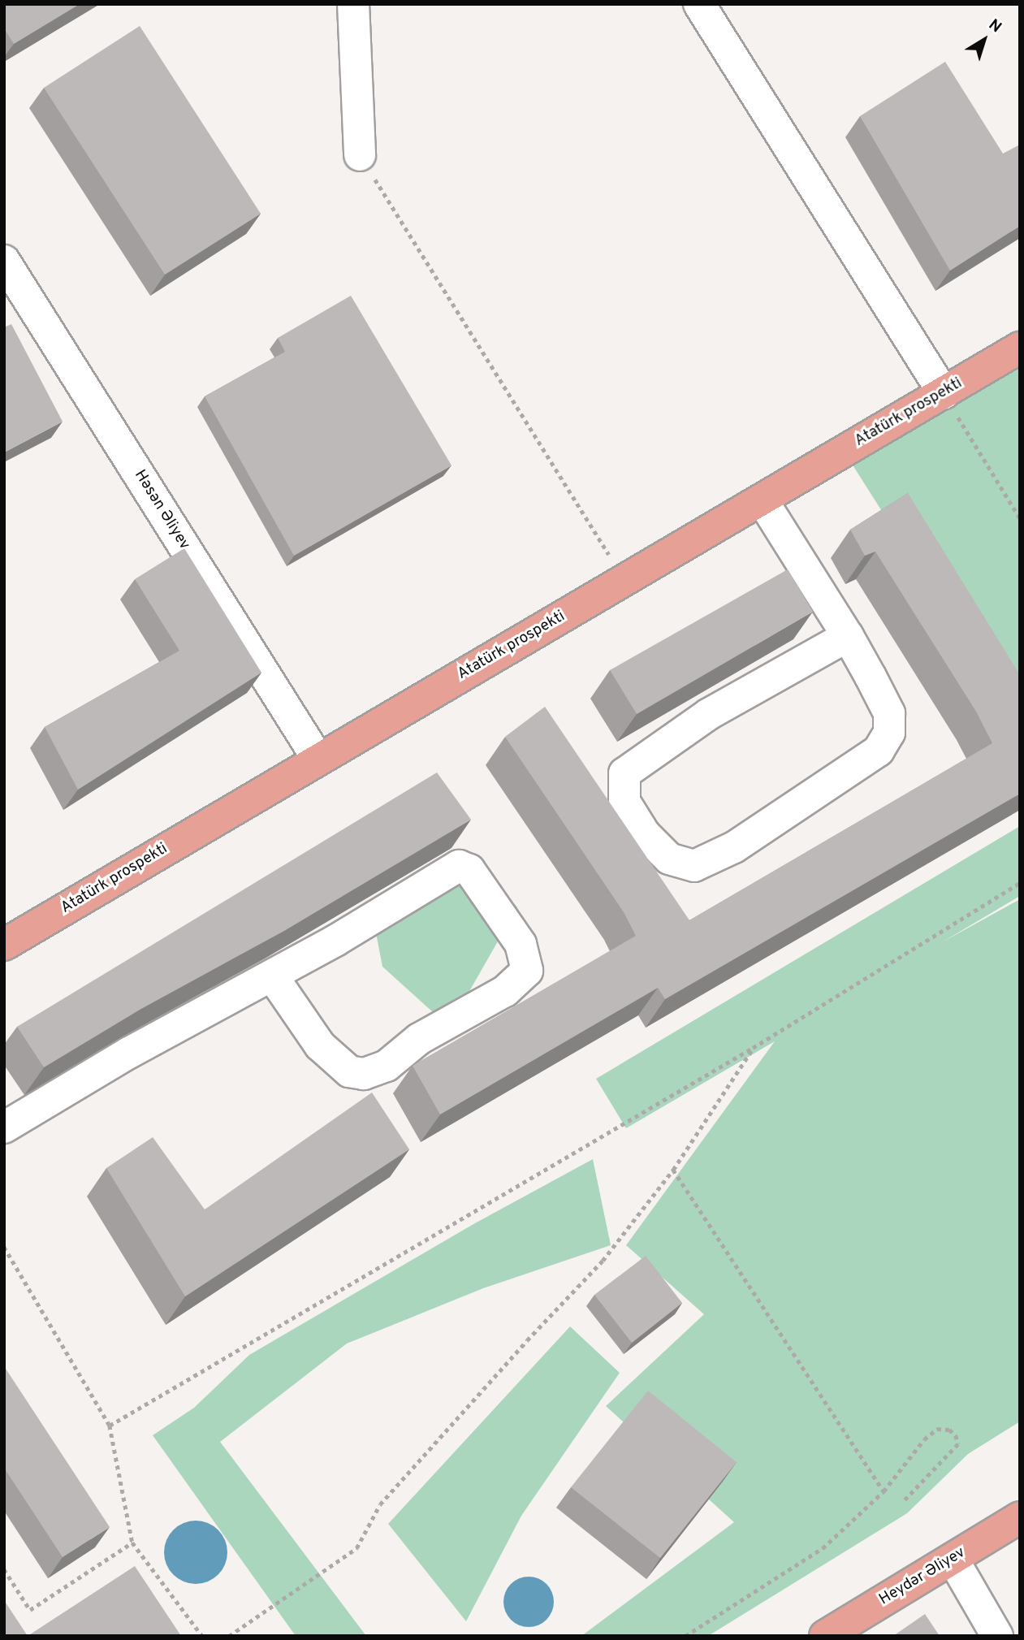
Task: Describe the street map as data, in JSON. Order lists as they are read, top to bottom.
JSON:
{
  "streets": {
    "main road": ["Atatürk prospekti", "Heydər Əliyev"],
    "street": ["Həsən Əliyev"]
  },
  "crossings": [
    ["Atatürk prospekti", "Həsən Əliyev"]
  ],
  "north": "top right"
}
